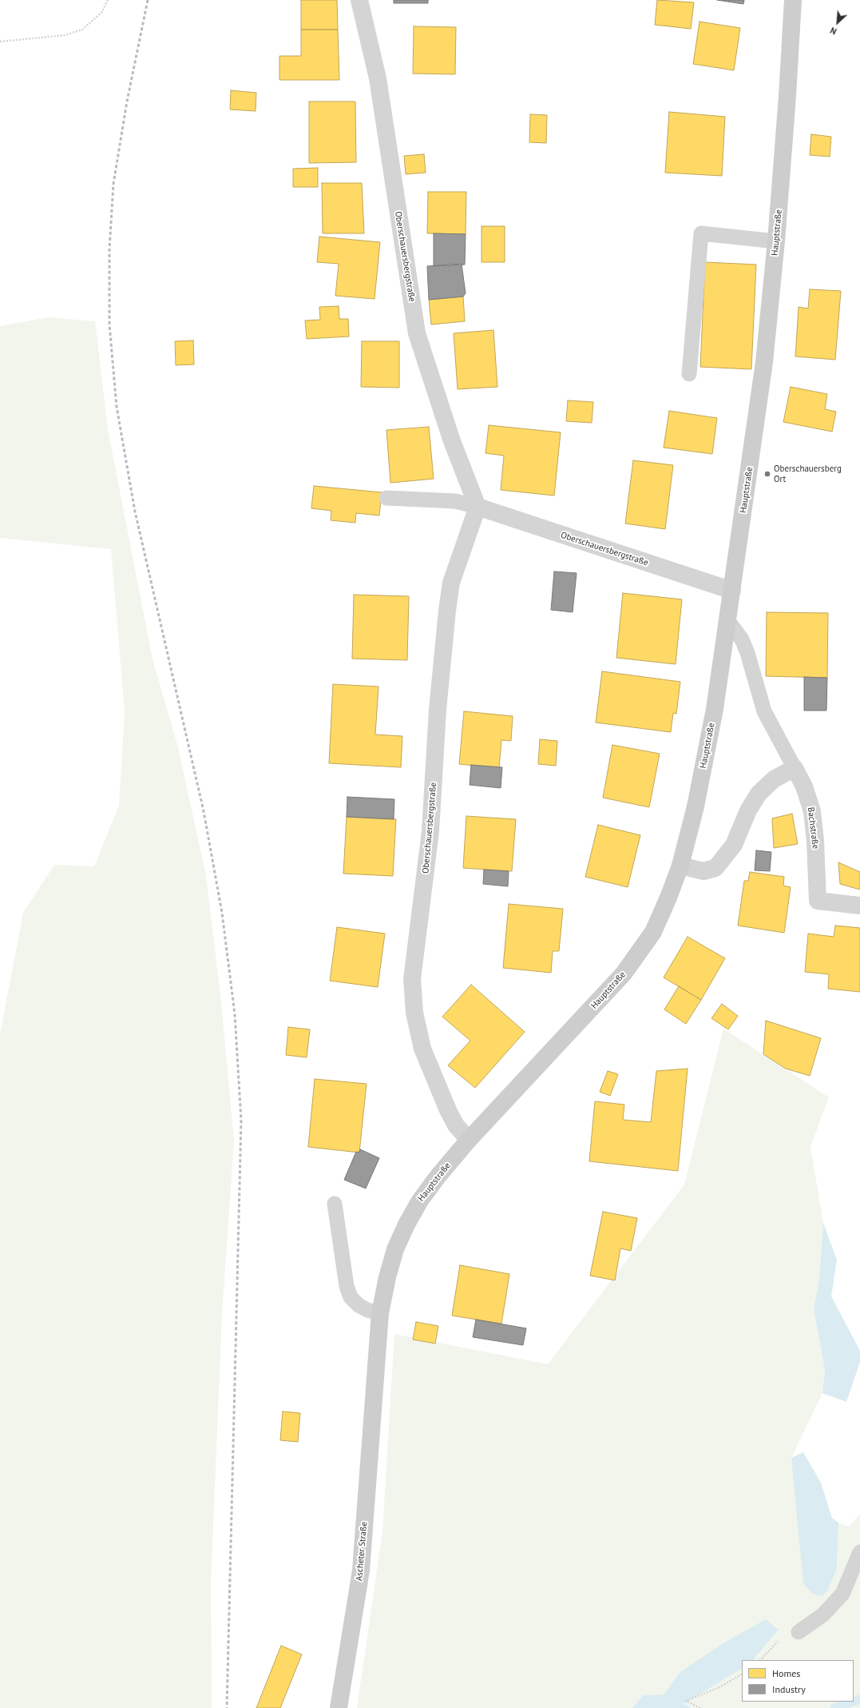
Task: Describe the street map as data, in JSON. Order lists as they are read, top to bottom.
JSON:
{
  "streets": {
    "main road": ["Hauptstraße", "Ascheter Straße"],
    "street": ["Oberschauersbergstraße", "Bachstraße"]
  },
  "crossings": [
    ["Hauptstraße", "Oberschauersbergstraße"],
    ["Hauptstraße", "Ascheter Straße"]
  ],
  "places": ["Oberschauersberg Ort"],
  "legend": ["Homes", "Industry"],
  "north": "bottom left"
}
